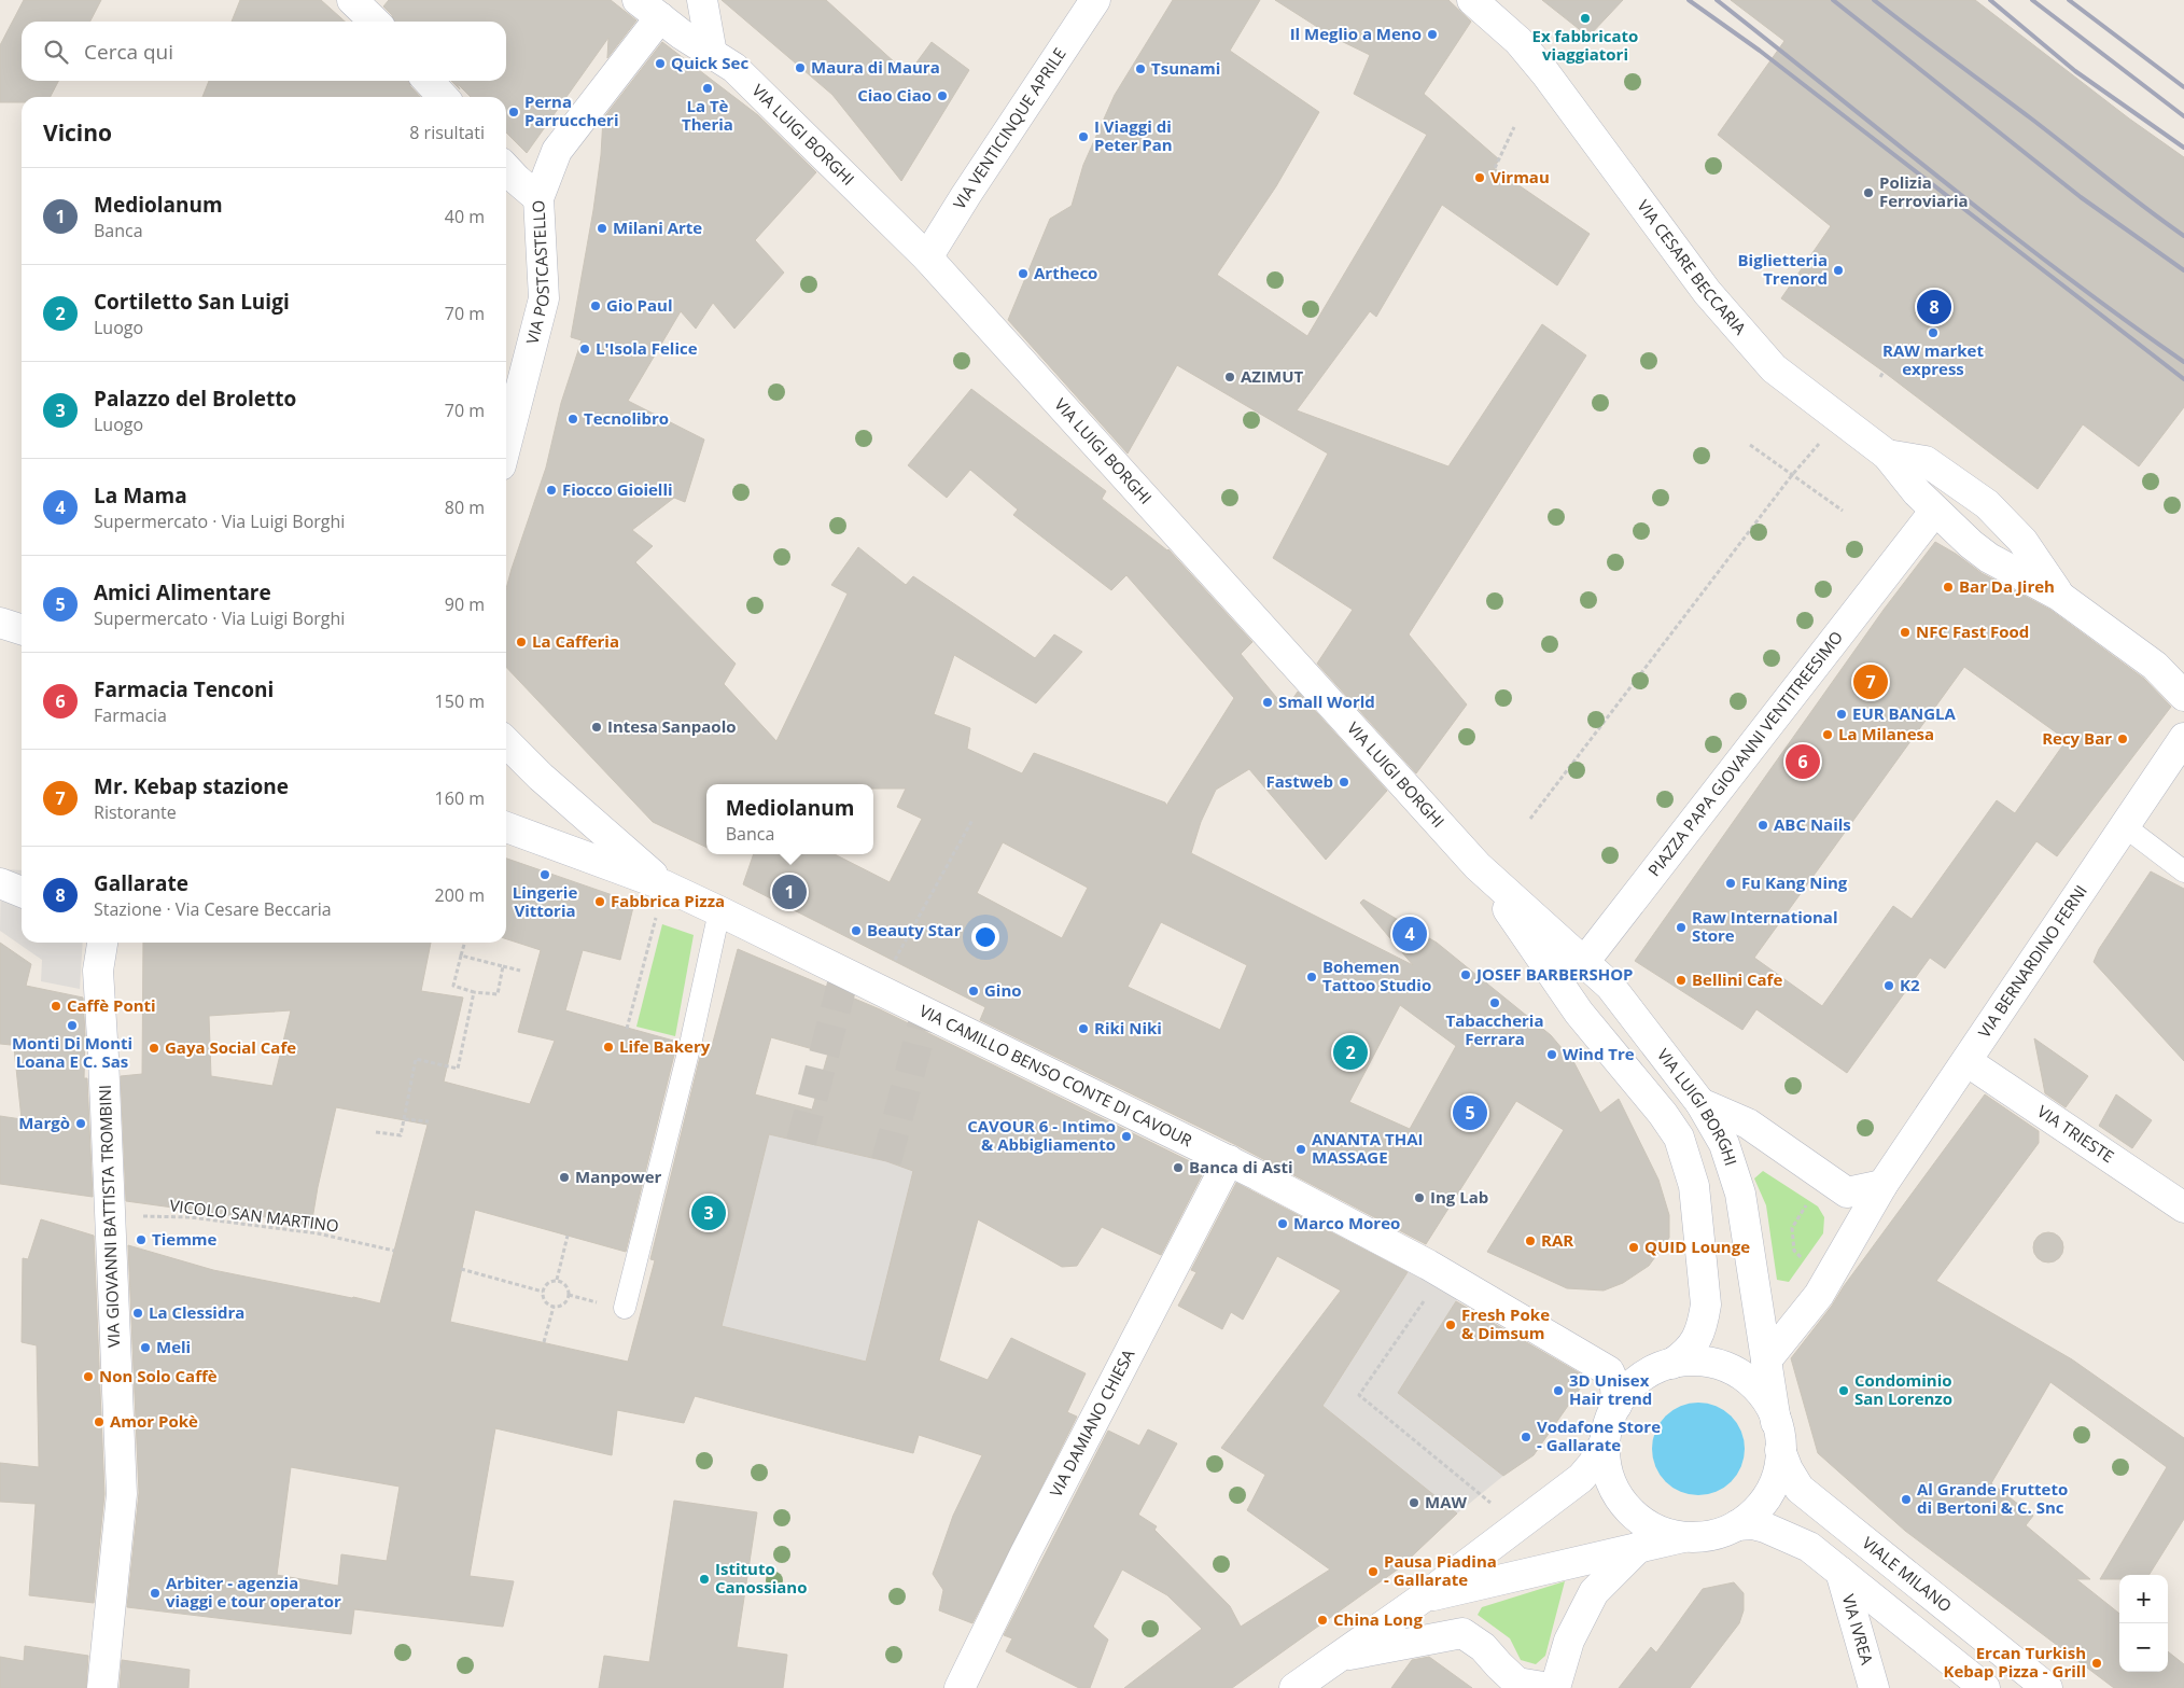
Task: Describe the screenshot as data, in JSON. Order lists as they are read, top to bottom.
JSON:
{
  "streets": {
    "street": [
      "VIA VENTICINQUE APRILE",
      "VIA LUIGI BORGHI",
      "VIA CESARE BECCARIA",
      "VIA POSTCASTELLO",
      "PIAZZA PAPA GIOVANNI VENTITREESIMO",
      "VIA BERNARDINO FERNI",
      "VIA CAMILLO BENSO CONTE DI CAVOUR",
      "VIA TRIESTE",
      "VIA GIOVANNI BATTISTA TROMBINI",
      "VIA DAMIANO CHIESA",
      "VIALE MILANO",
      "VIA IVREA"
    ],
    "path": ["VICOLO SAN MARTINO"]
  },
  "crossings": [
    ["VIA VENTICINQUE APRILE", "VIA LUIGI BORGHI"],
    ["VIA LUIGI BORGHI", "VIA POSTCASTELLO"],
    ["VIA LUIGI BORGHI", "PIAZZA PAPA GIOVANNI VENTITREESIMO"],
    ["VIA LUIGI BORGHI", "VIA BERNARDINO FERNI"],
    ["VIA LUIGI BORGHI", "VIA CAMILLO BENSO CONTE DI CAVOUR"],
    ["VIA LUIGI BORGHI", "VIALE MILANO"],
    ["VIA CESARE BECCARIA", "PIAZZA PAPA GIOVANNI VENTITREESIMO"],
    ["VIA BERNARDINO FERNI", "VIA TRIESTE"],
    ["VIA CAMILLO BENSO CONTE DI CAVOUR", "VIA DAMIANO CHIESA"],
    ["VIA CAMILLO BENSO CONTE DI CAVOUR", "VIALE MILANO"],
    ["VIA GIOVANNI BATTISTA TROMBINI", "VICOLO SAN MARTINO"]
  ],
  "places": [
    "Ex fabbricato viaggiatori",
    "Il Meglio a Meno",
    "Quick Sec",
    "Maura di Maura",
    "Tsunami",
    "La Tè Theria",
    "Ciao Ciao",
    "Perna Parruccheri",
    "I Viaggi di Peter Pan",
    "Virmau",
    "Polizia Ferroviaria",
    "Milani Arte",
    "Biglietteria Trenord",
    "Artheco",
    "Gio Paul",
    "RAW market express",
    "L'Isola Felice",
    "AZIMUT",
    "Tecnolibro",
    "Fiocco Gioielli",
    "Bar Da Jireh",
    "NFC Fast Food",
    "La Cafferia",
    "Small World",
    "EUR BANGLA",
    "Intesa Sanpaolo",
    "La Milanesa",
    "Recy Bar",
    "Fastweb",
    "ABC Nails",
    "Lingerie Vittoria",
    "Fu Kang Ning",
    "Fabbrica Pizza",
    "Raw International Store",
    "Beauty Star",
    "JOSEF BARBERSHOP",
    "Bohemen Tattoo Studio",
    "Bellini Cafe",
    "K2",
    "Gino",
    "Tabaccheria Ferrara",
    "Caffè Ponti",
    "Monti Di Monti Loana E C. Sas",
    "Riki Niki",
    "Life Bakery",
    "Gaya Social Cafe",
    "Wind Tre",
    "Margò",
    "CAVOUR 6 - Intimo & Abbigliamento",
    "ANANTA THAI MASSAGE",
    "Banca di Asti",
    "Manpower",
    "Ing Lab",
    "Marco Moreo",
    "Tiemme",
    "RAR",
    "QUID Lounge",
    "La Clessidra",
    "Fresh Poke & Dimsum",
    "Meli",
    "Non Solo Caffè",
    "3D Unisex Hair trend",
    "Condominio San Lorenzo",
    "Amor Pokè",
    "Vodafone Store - Gallarate",
    "Al Grande Frutteto di Bertoni & C. Snc",
    "MAW",
    "Pausa Piadina - Gallarate",
    "Istituto Canossiano",
    "Arbiter - agenzia viaggi e tour operator",
    "China Long",
    "Ercan Turkish Kebap Pizza - Grill"
  ],
  "page": {
    "search": "Cerca qui",
    "heading": ["Vicino", "8 risultati"],
    "list": [
      {
        "mark": "1",
        "name": "Mediolanum",
        "note": "Banca",
        "value": "40 m"
      },
      {
        "mark": "2",
        "name": "Cortiletto San Luigi",
        "note": "Luogo",
        "value": "70 m"
      },
      {
        "mark": "3",
        "name": "Palazzo del Broletto",
        "note": "Luogo",
        "value": "70 m"
      },
      {
        "mark": "4",
        "name": "La Mama",
        "note": "Supermercato · Via Luigi Borghi",
        "value": "80 m"
      },
      {
        "mark": "5",
        "name": "Amici Alimentare",
        "note": "Supermercato · Via Luigi Borghi",
        "value": "90 m"
      },
      {
        "mark": "6",
        "name": "Farmacia Tenconi",
        "note": "Farmacia",
        "value": "150 m"
      },
      {
        "mark": "7",
        "name": "Mr. Kebap stazione",
        "note": "Ristorante",
        "value": "160 m"
      },
      {
        "mark": "8",
        "name": "Gallarate",
        "note": "Stazione · Via Cesare Beccaria",
        "value": "200 m"
      }
    ],
    "pins": [
      "8",
      "7",
      "6",
      "1",
      "4",
      "2",
      "5",
      "3"
    ],
    "popup": ["Mediolanum", "Banca"],
    "map_buttons": ["+", "−"]
  }
}
